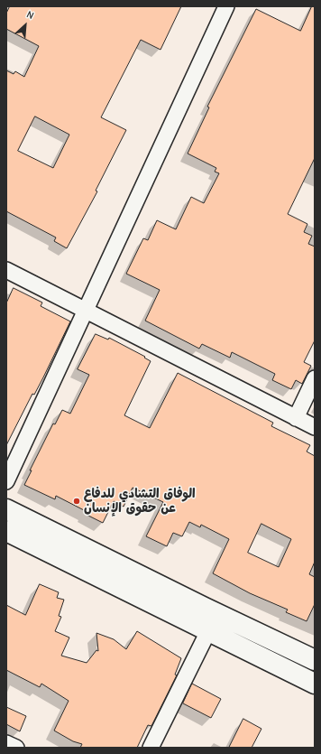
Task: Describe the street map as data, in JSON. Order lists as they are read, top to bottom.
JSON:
{
  "places": ["الوفاق التشادي للدفاع عن حقوق الإنسان"],
  "north": "top right"
}
